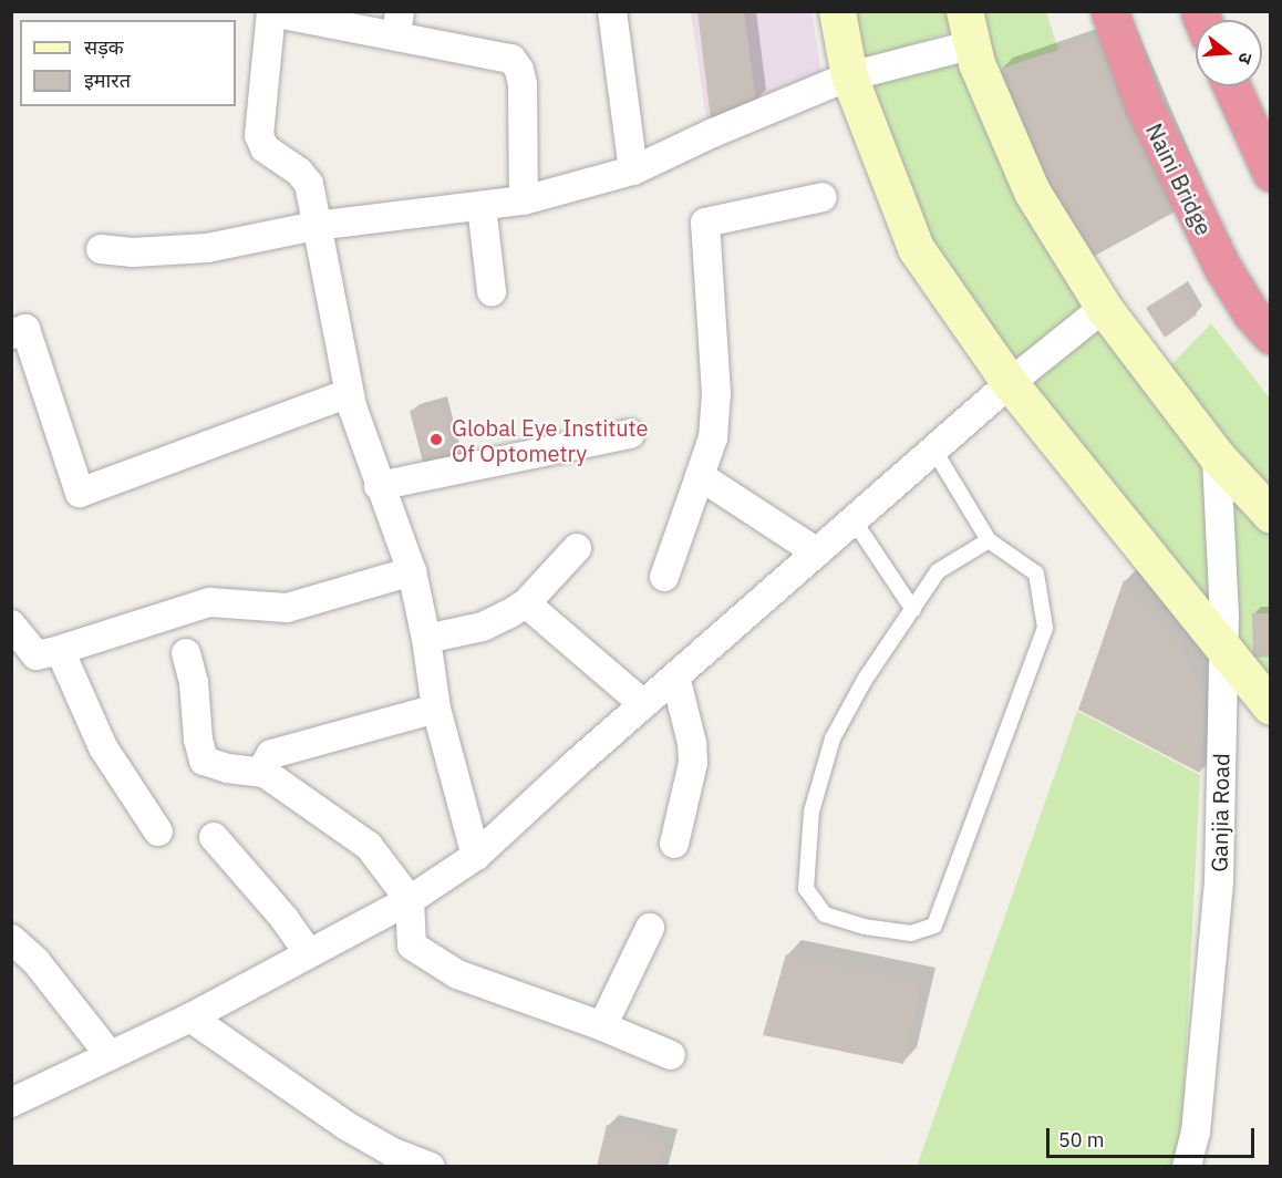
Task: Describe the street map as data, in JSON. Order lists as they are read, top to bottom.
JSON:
{
  "streets": {
    "highway": ["Naini Bridge"],
    "street": ["Ganjia Road"]
  },
  "places": ["Global Eye Institute Of Optometry"],
  "legend": ["सड़क", "इमारत"],
  "scale_bar": "50 m",
  "north": "right"
}
